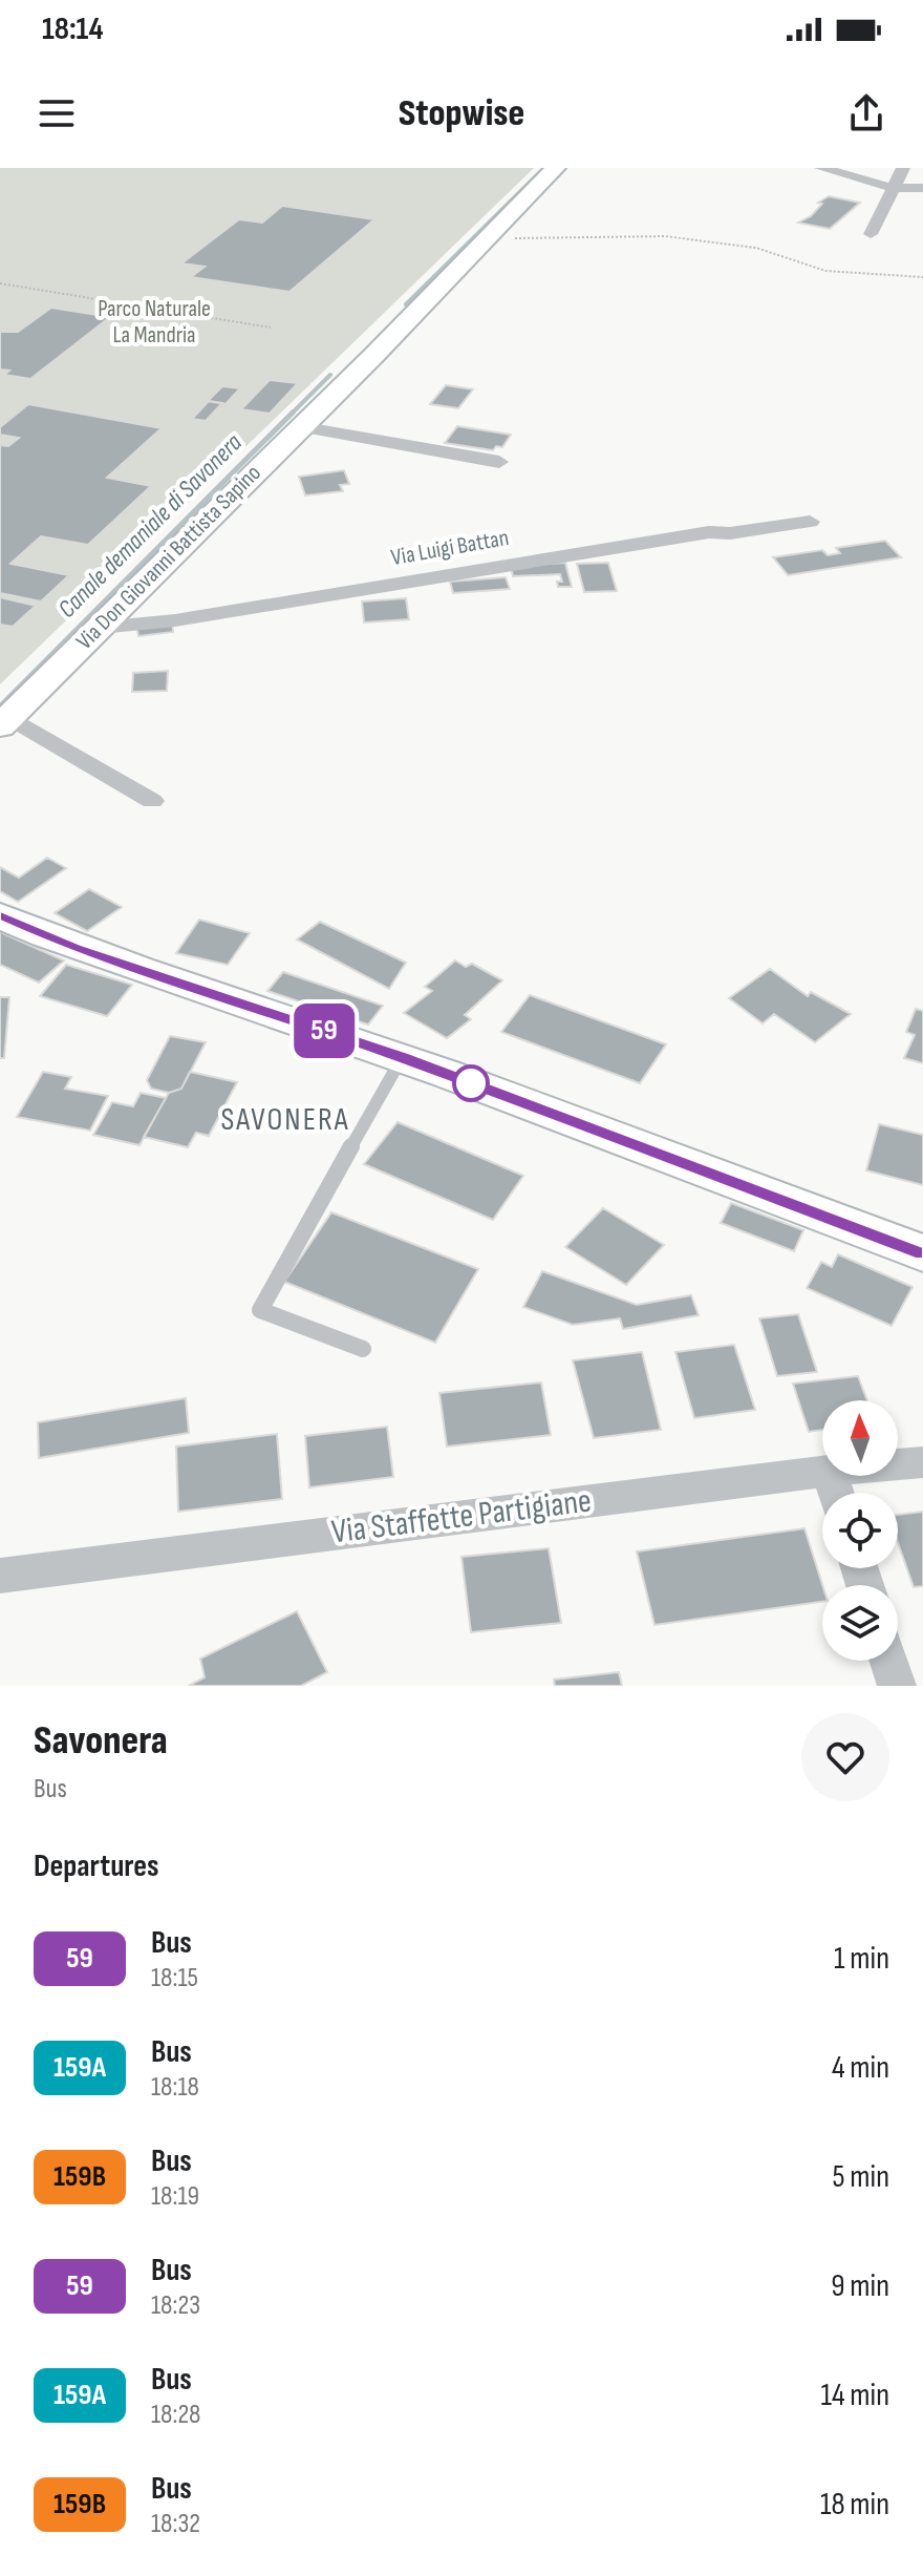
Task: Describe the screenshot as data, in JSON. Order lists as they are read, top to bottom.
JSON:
{
  "streets": {
    "street": ["Via Luigi Battan", "Via Don Giovanni Battista Sapino", "Via Staffette Partigiane"]
  },
  "crossings": [
    ["Via Luigi Battan", "Via Don Giovanni Battista Sapino"]
  ],
  "districts": ["SAVONERA"],
  "water": ["Canale demaniale di Savonera"],
  "parks": ["Parco Naturale La Mandria"],
  "lines": ["bus line 59"],
  "north": "top",
  "page": {
    "status": "18:14",
    "header": "Stopwise",
    "on_map": "59",
    "heading": [
      ["Savonera", "Bus"],
      "Departures"
    ],
    "list": [
      {
        "mark": "59",
        "name": "Bus",
        "note": "18:15",
        "value": "1 min"
      },
      {
        "mark": "159A",
        "name": "Bus",
        "note": "18:18",
        "value": "4 min"
      },
      {
        "mark": "159B",
        "name": "Bus",
        "note": "18:19",
        "value": "5 min"
      },
      {
        "mark": "59",
        "name": "Bus",
        "note": "18:23",
        "value": "9 min"
      },
      {
        "mark": "159A",
        "name": "Bus",
        "note": "18:28",
        "value": "14 min"
      },
      {
        "mark": "159B",
        "name": "Bus",
        "note": "18:32",
        "value": "18 min"
      }
    ]
  }
}
